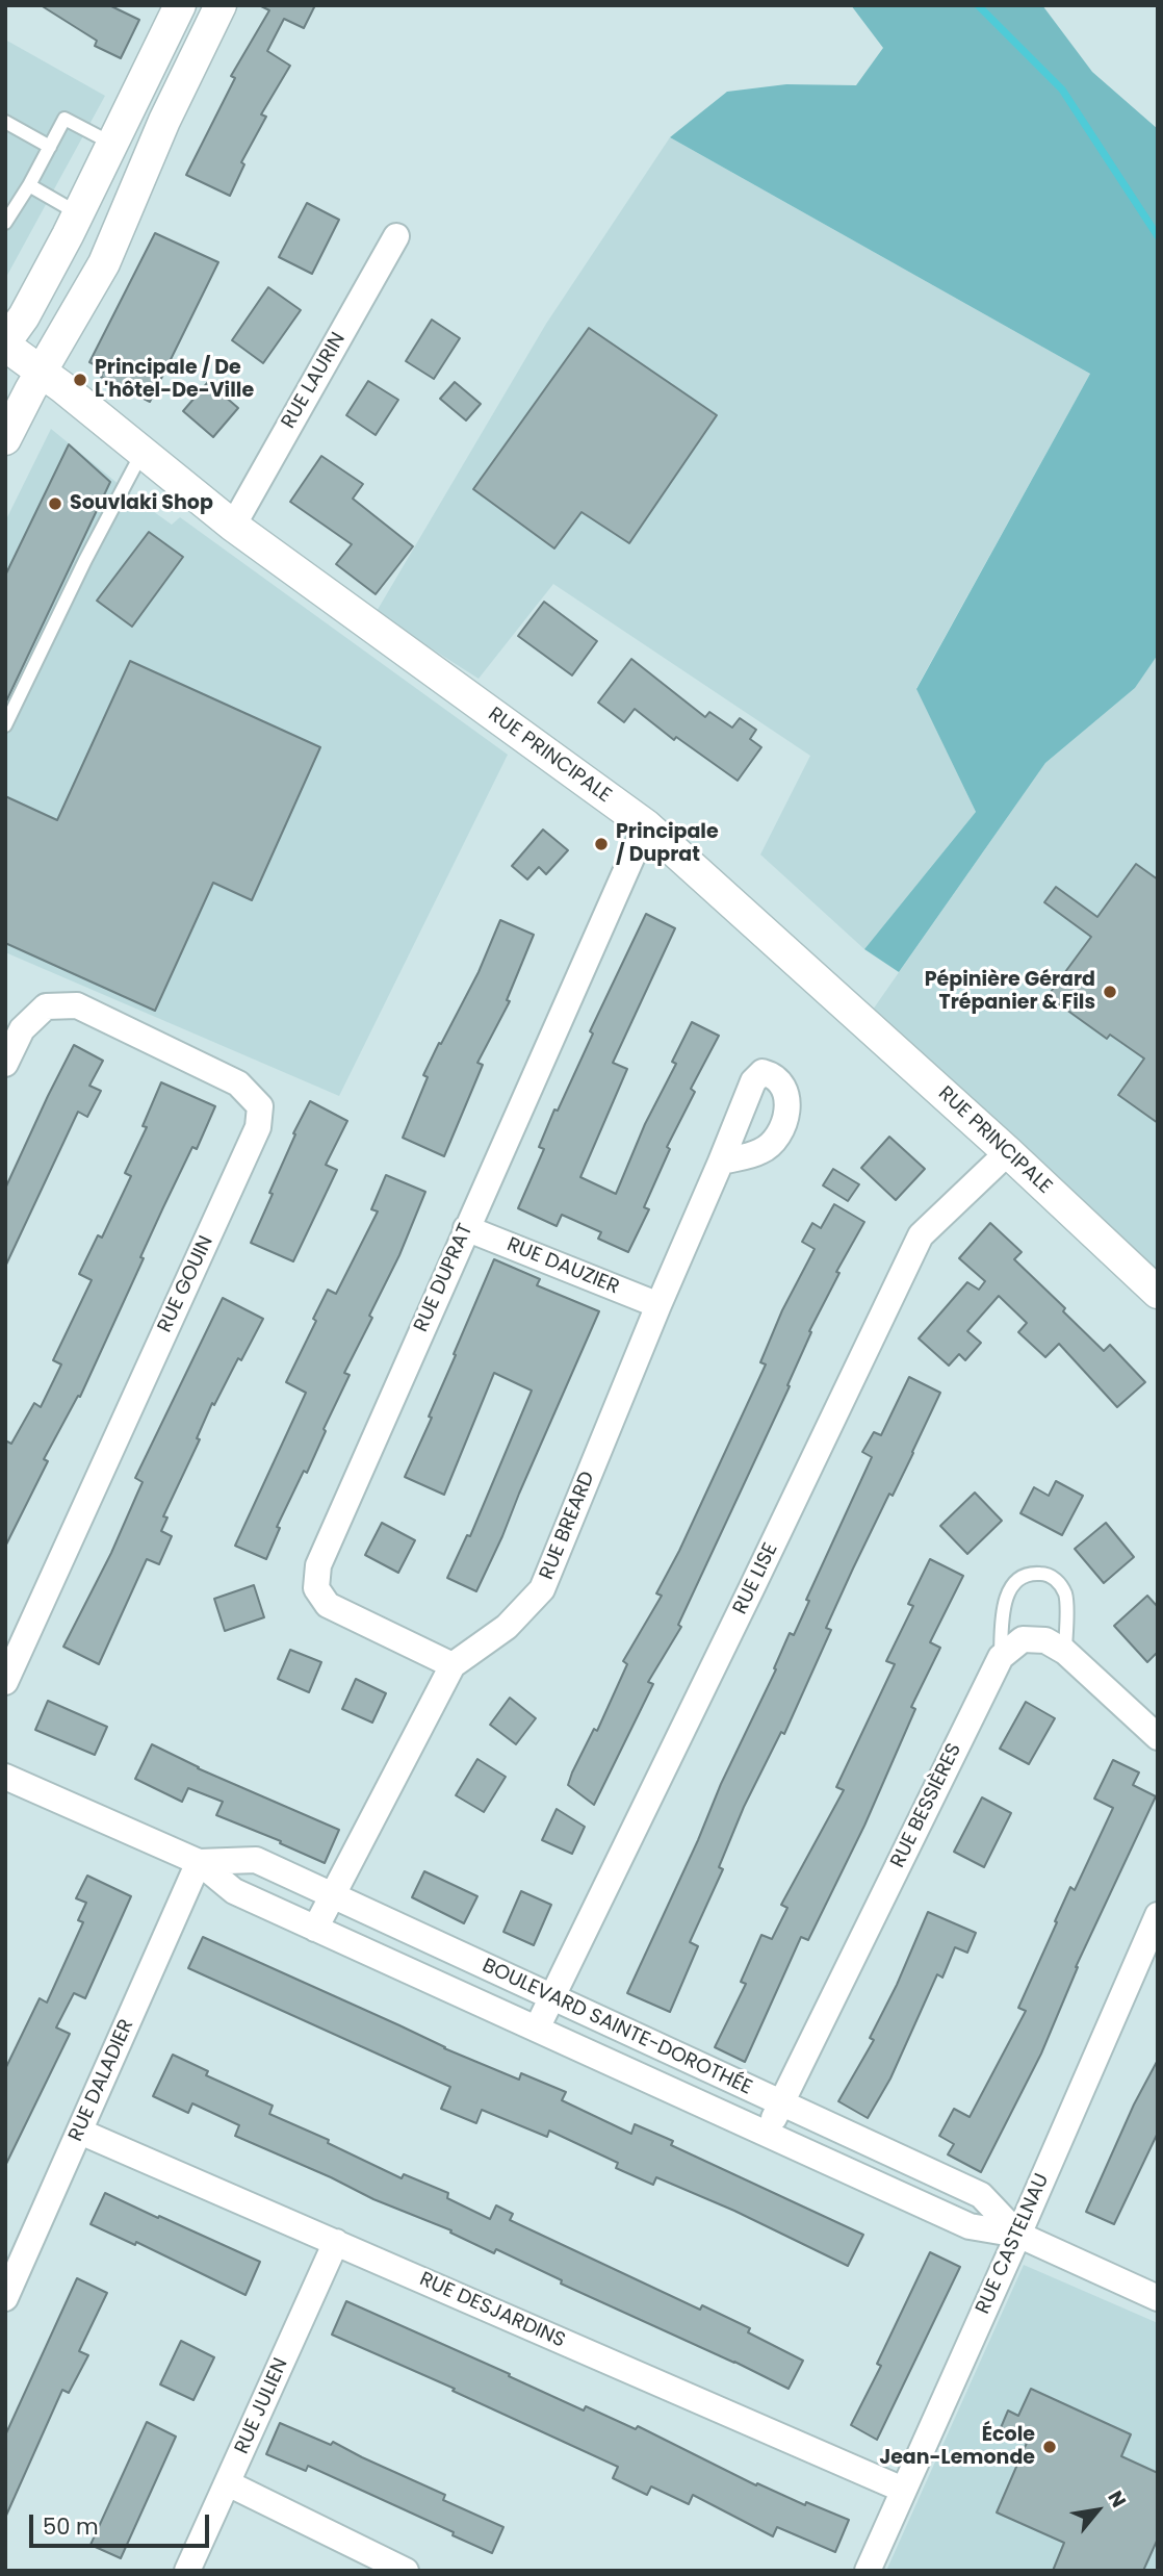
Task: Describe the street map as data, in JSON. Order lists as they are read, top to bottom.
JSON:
{
  "streets": {
    "street": [
      "RUE LAURIN",
      "RUE PRINCIPALE",
      "RUE DAUZIER",
      "RUE DUPRAT",
      "RUE GOUIN",
      "RUE BREARD",
      "RUE LISE",
      "RUE BESSIÈRES",
      "BOULEVARD SAINTE-DOROTHÉE",
      "RUE DALADIER",
      "RUE CASTELNAU",
      "RUE DESJARDINS",
      "RUE JULIEN"
    ]
  },
  "crossings": [
    ["RUE LAURIN", "RUE PRINCIPALE"],
    ["RUE PRINCIPALE", "RUE DUPRAT"],
    ["RUE PRINCIPALE", "RUE LISE"],
    ["RUE DAUZIER", "RUE DUPRAT"],
    ["RUE DAUZIER", "RUE BREARD"],
    ["RUE DUPRAT", "RUE BREARD"],
    ["RUE BREARD", "BOULEVARD SAINTE-DOROTHÉE"],
    ["RUE LISE", "BOULEVARD SAINTE-DOROTHÉE"],
    ["RUE BESSIÈRES", "BOULEVARD SAINTE-DOROTHÉE"],
    ["BOULEVARD SAINTE-DOROTHÉE", "RUE DALADIER"],
    ["BOULEVARD SAINTE-DOROTHÉE", "RUE CASTELNAU"],
    ["RUE DALADIER", "RUE DESJARDINS"],
    ["RUE CASTELNAU", "RUE DESJARDINS"],
    ["RUE DESJARDINS", "RUE JULIEN"]
  ],
  "places": [
    "Principale / De L'hôtel-De-Ville",
    "Souvlaki Shop",
    "Principale / Duprat",
    "Pépinière Gérard Trépanier & Fils",
    "École Jean-Lemonde"
  ],
  "scale_bar": "50 m",
  "north": "top right"
}
